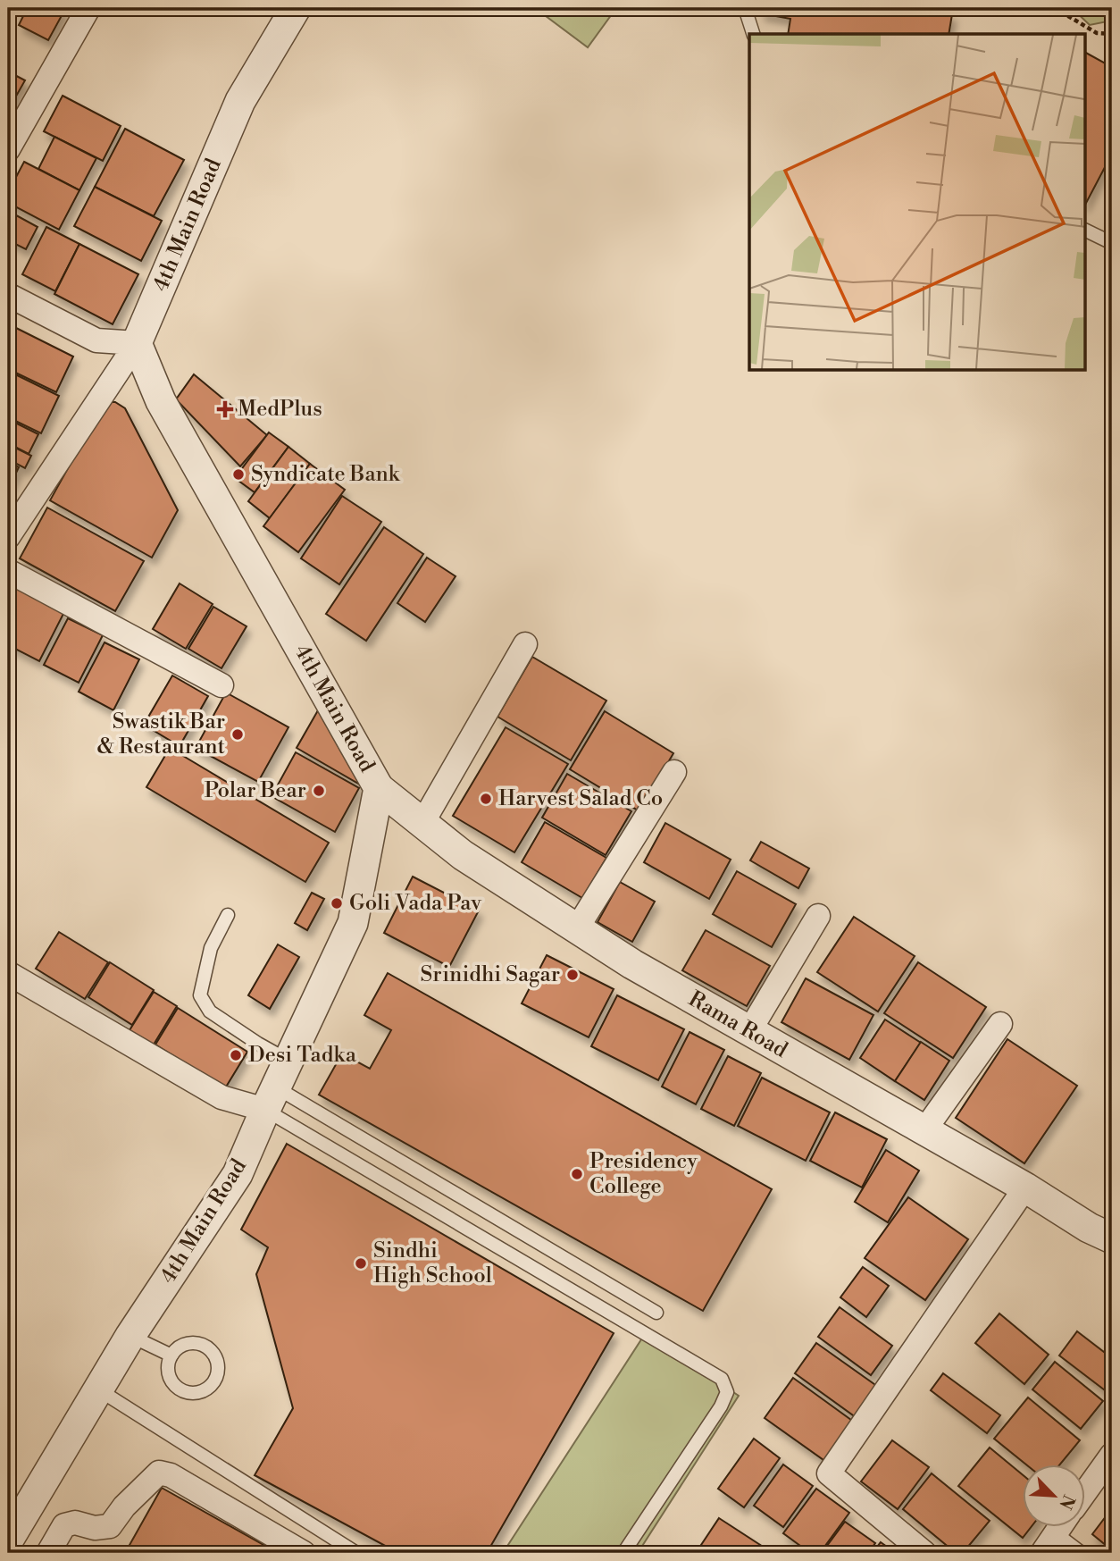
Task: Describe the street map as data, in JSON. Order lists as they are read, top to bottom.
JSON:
{
  "streets": {
    "street": ["4th Main Road", "Rama Road"]
  },
  "crossings": [
    ["4th Main Road", "Rama Road"]
  ],
  "places": {
    "health": ["MedPlus"],
    "other": [
      "Syndicate Bank",
      "Swastik Bar & Restaurant",
      "Polar Bear",
      "Harvest Salad Co",
      "Goli Vada Pav",
      "Srinidhi Sagar",
      "Desi Tadka",
      "Presidency College",
      "Sindhi High School"
    ]
  },
  "north": "bottom right"
}
